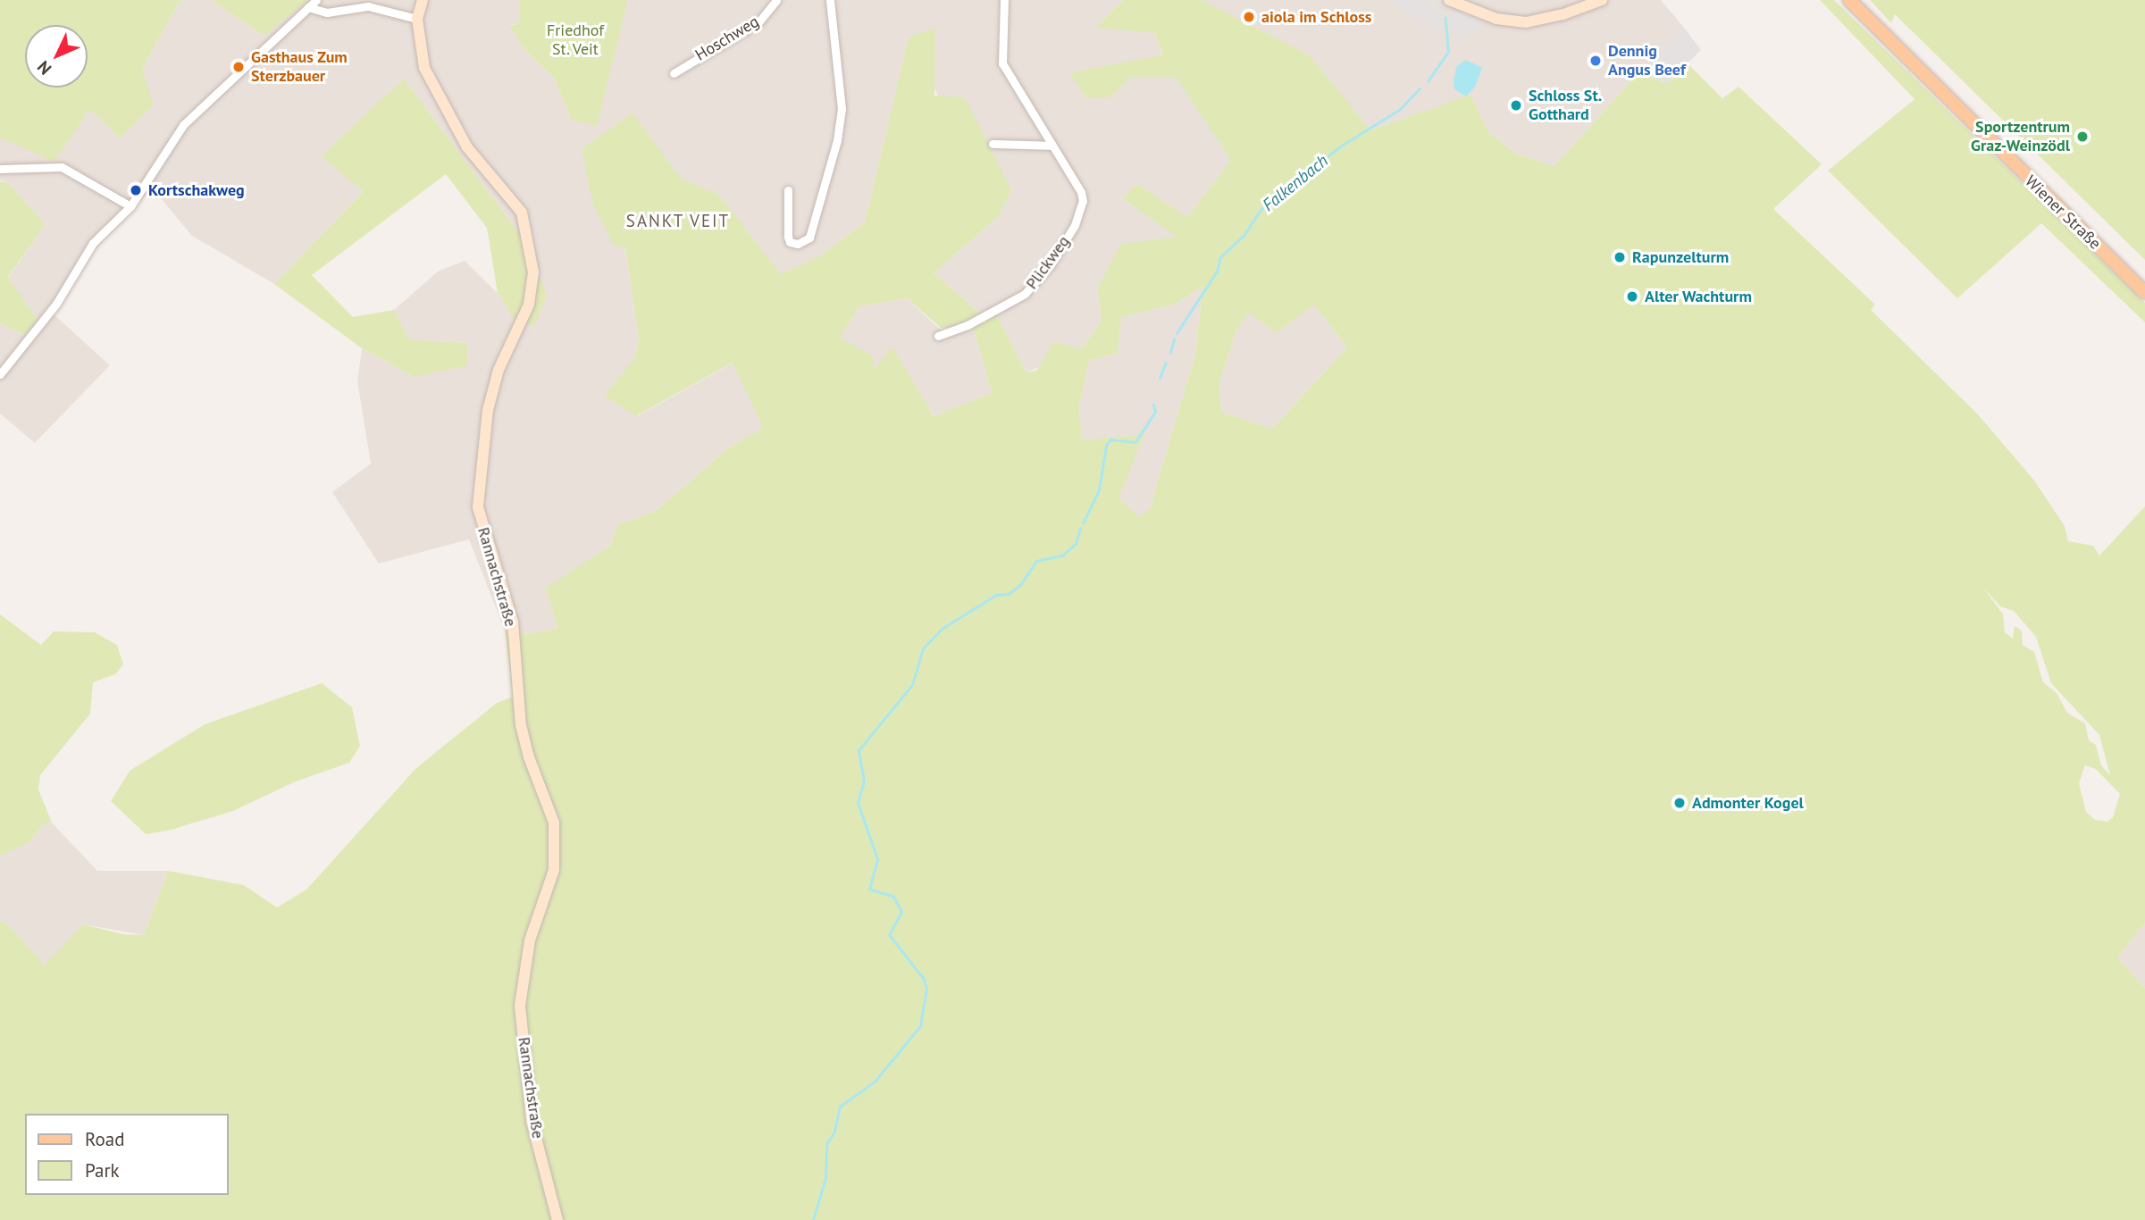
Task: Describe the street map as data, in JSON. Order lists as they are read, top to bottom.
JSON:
{
  "streets": {
    "main road": ["Wiener Straße"],
    "street": ["Hoschweg", "Plickweg", "Rannachstraße"]
  },
  "districts": ["SANKT VEIT"],
  "water": ["Falkenbach"],
  "parks": ["Friedhof St. Veit"],
  "places": [
    "aiola im Schloss",
    "Dennig Angus Beef",
    "Gasthaus Zum Sterzbauer",
    "Schloss St. Gotthard",
    "Sportzentrum Graz-Weinzödl",
    "Kortschakweg",
    "Rapunzelturm",
    "Alter Wachturm",
    "Admonter Kogel"
  ],
  "legend": ["Road", "Park"],
  "north": "bottom left"
}
